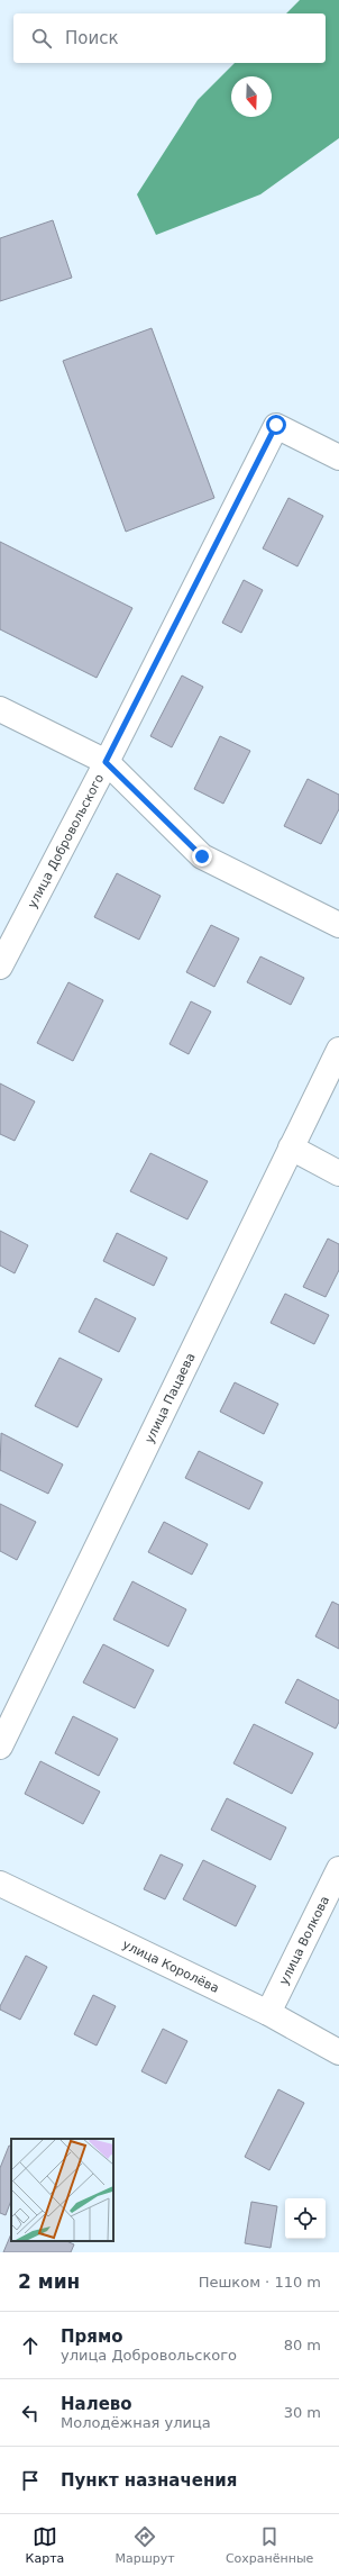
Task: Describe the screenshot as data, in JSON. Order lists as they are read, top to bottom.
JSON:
{
  "streets": {
    "street": [
      "улица Добровольского",
      "улица Пацаева",
      "улица Волкова",
      "улица Королёва"
    ]
  },
  "crossings": [
    ["улица Волкова", "улица Королёва"]
  ],
  "north": "bottom",
  "page": {
    "search": "Поиск",
    "heading": ["2 мин", "Пешком · 110 m"],
    "list": [
      ["Прямо", "улица Добровольского", "80 m"],
      ["Налево", "Молодёжная улица", "30 m"],
      "Пункт назначения"
    ],
    "nav": ["Карта", "Маршрут", "Сохранённые"]
  }
}
